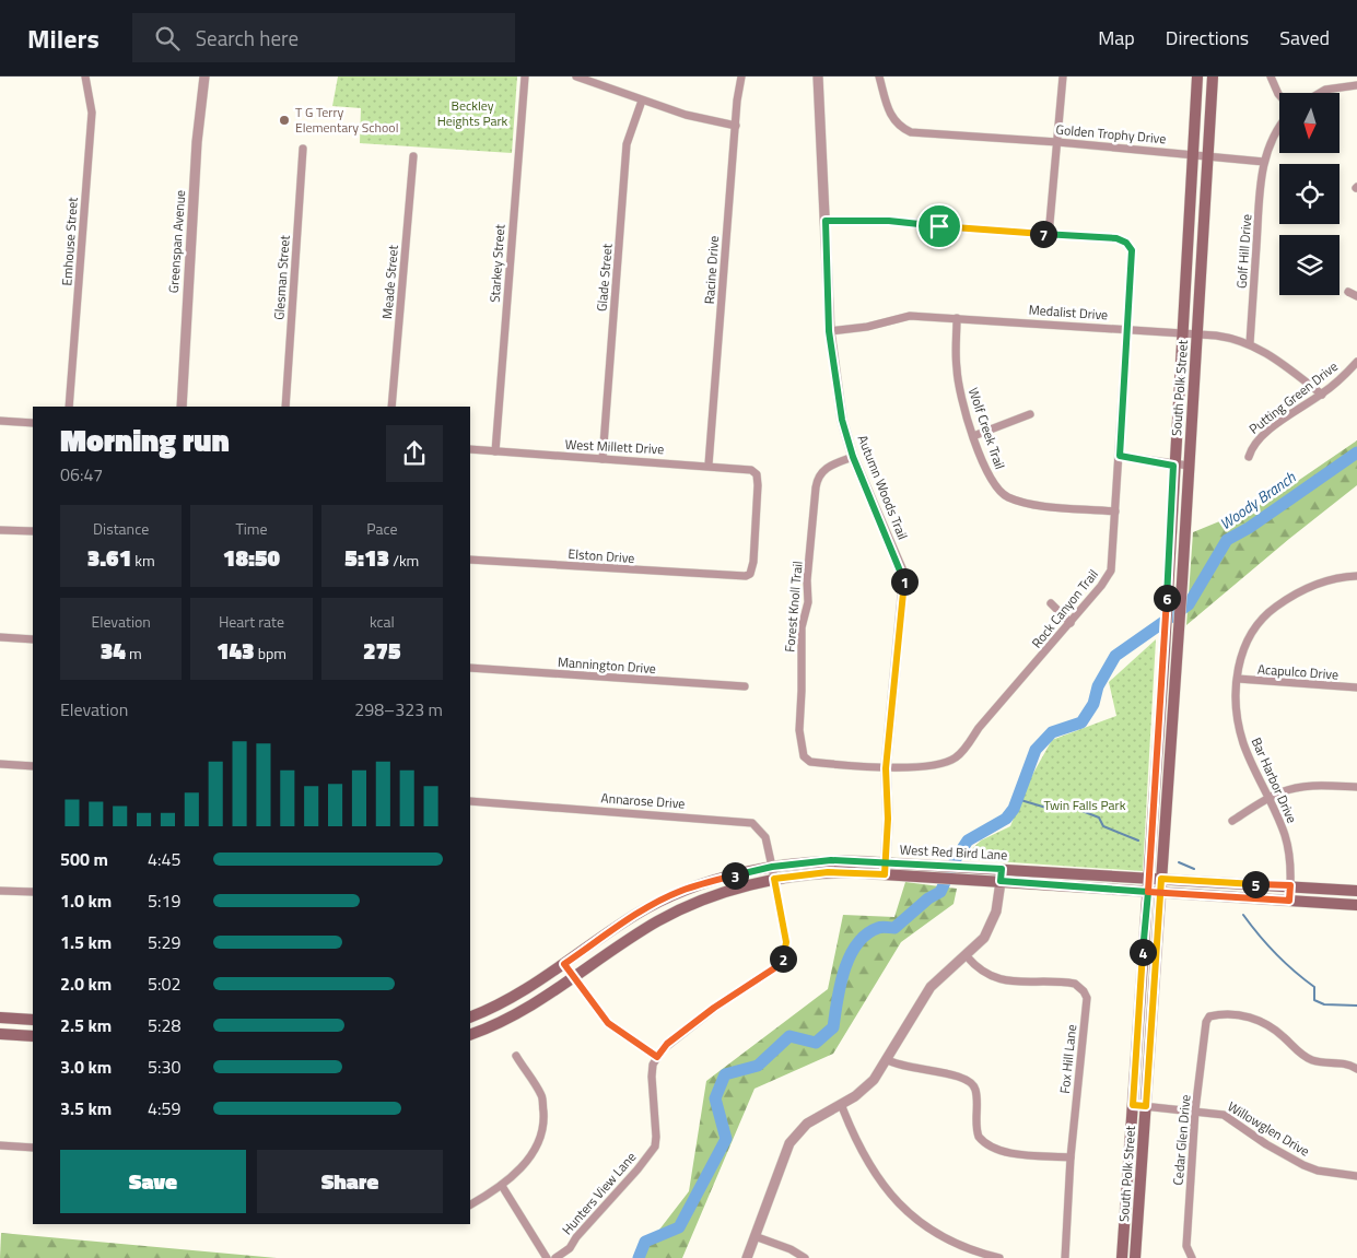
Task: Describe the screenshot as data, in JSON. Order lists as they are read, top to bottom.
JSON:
{
  "streets": {
    "main road": ["South Polk Street", "West Red Bird Lane"],
    "street": [
      "Golden Trophy Drive",
      "Emhouse Street",
      "Greenspan Avenue",
      "Golf Hill Drive",
      "Starkey Street",
      "Racine Drive",
      "Glesman Street",
      "Glade Street",
      "Meade Street",
      "Medalist Drive",
      "Putting Green Drive",
      "Wolf Creek Trail",
      "West Millett Drive",
      "Autumn Woods Trail",
      "Elston Drive",
      "Forest Knoll Trail",
      "Rock Canyon Trail",
      "Mannington Drive",
      "Acapulco Drive",
      "Bar Harbor Drive",
      "Annarose Drive",
      "Fox Hill Lane",
      "Willowglen Drive",
      "Cedar Glen Drive",
      "Hunters View Lane"
    ]
  },
  "crossings": [
    ["Golden Trophy Drive", "Golf Hill Drive"],
    ["Golden Trophy Drive", "South Polk Street"],
    ["Golf Hill Drive", "Medalist Drive"],
    ["Starkey Street", "West Millett Drive"],
    ["Racine Drive", "West Millett Drive"],
    ["Glade Street", "West Millett Drive"],
    ["Medalist Drive", "South Polk Street"],
    ["Medalist Drive", "Putting Green Drive"],
    ["Medalist Drive", "Wolf Creek Trail"],
    ["Medalist Drive", "Autumn Woods Trail"],
    ["Medalist Drive", "Rock Canyon Trail"],
    ["South Polk Street", "West Red Bird Lane"],
    ["South Polk Street", "Willowglen Drive"],
    ["Wolf Creek Trail", "Rock Canyon Trail"],
    ["West Millett Drive", "Elston Drive"],
    ["Autumn Woods Trail", "Forest Knoll Trail"],
    ["Autumn Woods Trail", "Rock Canyon Trail"],
    ["Autumn Woods Trail", "West Red Bird Lane"],
    ["Forest Knoll Trail", "Rock Canyon Trail"],
    ["Acapulco Drive", "Bar Harbor Drive"],
    ["Bar Harbor Drive", "West Red Bird Lane"],
    ["Annarose Drive", "West Red Bird Lane"],
    ["Willowglen Drive", "Cedar Glen Drive"]
  ],
  "water": ["Woody Branch"],
  "parks": ["Beckley Heights Park", "Twin Falls Park"],
  "places": ["T G Terry Elementary School"],
  "north": "bottom",
  "page": {
    "header": "Milers",
    "search": "Search here",
    "nav": ["Map", "Directions", "Saved"],
    "pins": [
      "7",
      "1",
      "6",
      "3",
      "5",
      "4",
      "2"
    ],
    "heading": ["Morning run", "06:47"],
    "stats": [
      ["Distance", "3.61 km"],
      ["Time", "18:50"],
      ["Pace", "5:13 /km"],
      ["Elevation", "34 m"],
      ["Heart rate", "143 bpm"],
      ["kcal", "275"]
    ],
    "chart": ["Elevation", "298–323 m"],
    "list": [
      {
        "name": "500 m",
        "note": "4:45"
      },
      {
        "name": "1.0 km",
        "note": "5:19"
      },
      {
        "name": "1.5 km",
        "note": "5:29"
      },
      {
        "name": "2.0 km",
        "note": "5:02"
      },
      {
        "name": "2.5 km",
        "note": "5:28"
      },
      {
        "name": "3.0 km",
        "note": "5:30"
      },
      {
        "name": "3.5 km",
        "note": "4:59"
      }
    ],
    "buttons": ["Save", "Share"]
  }
}
